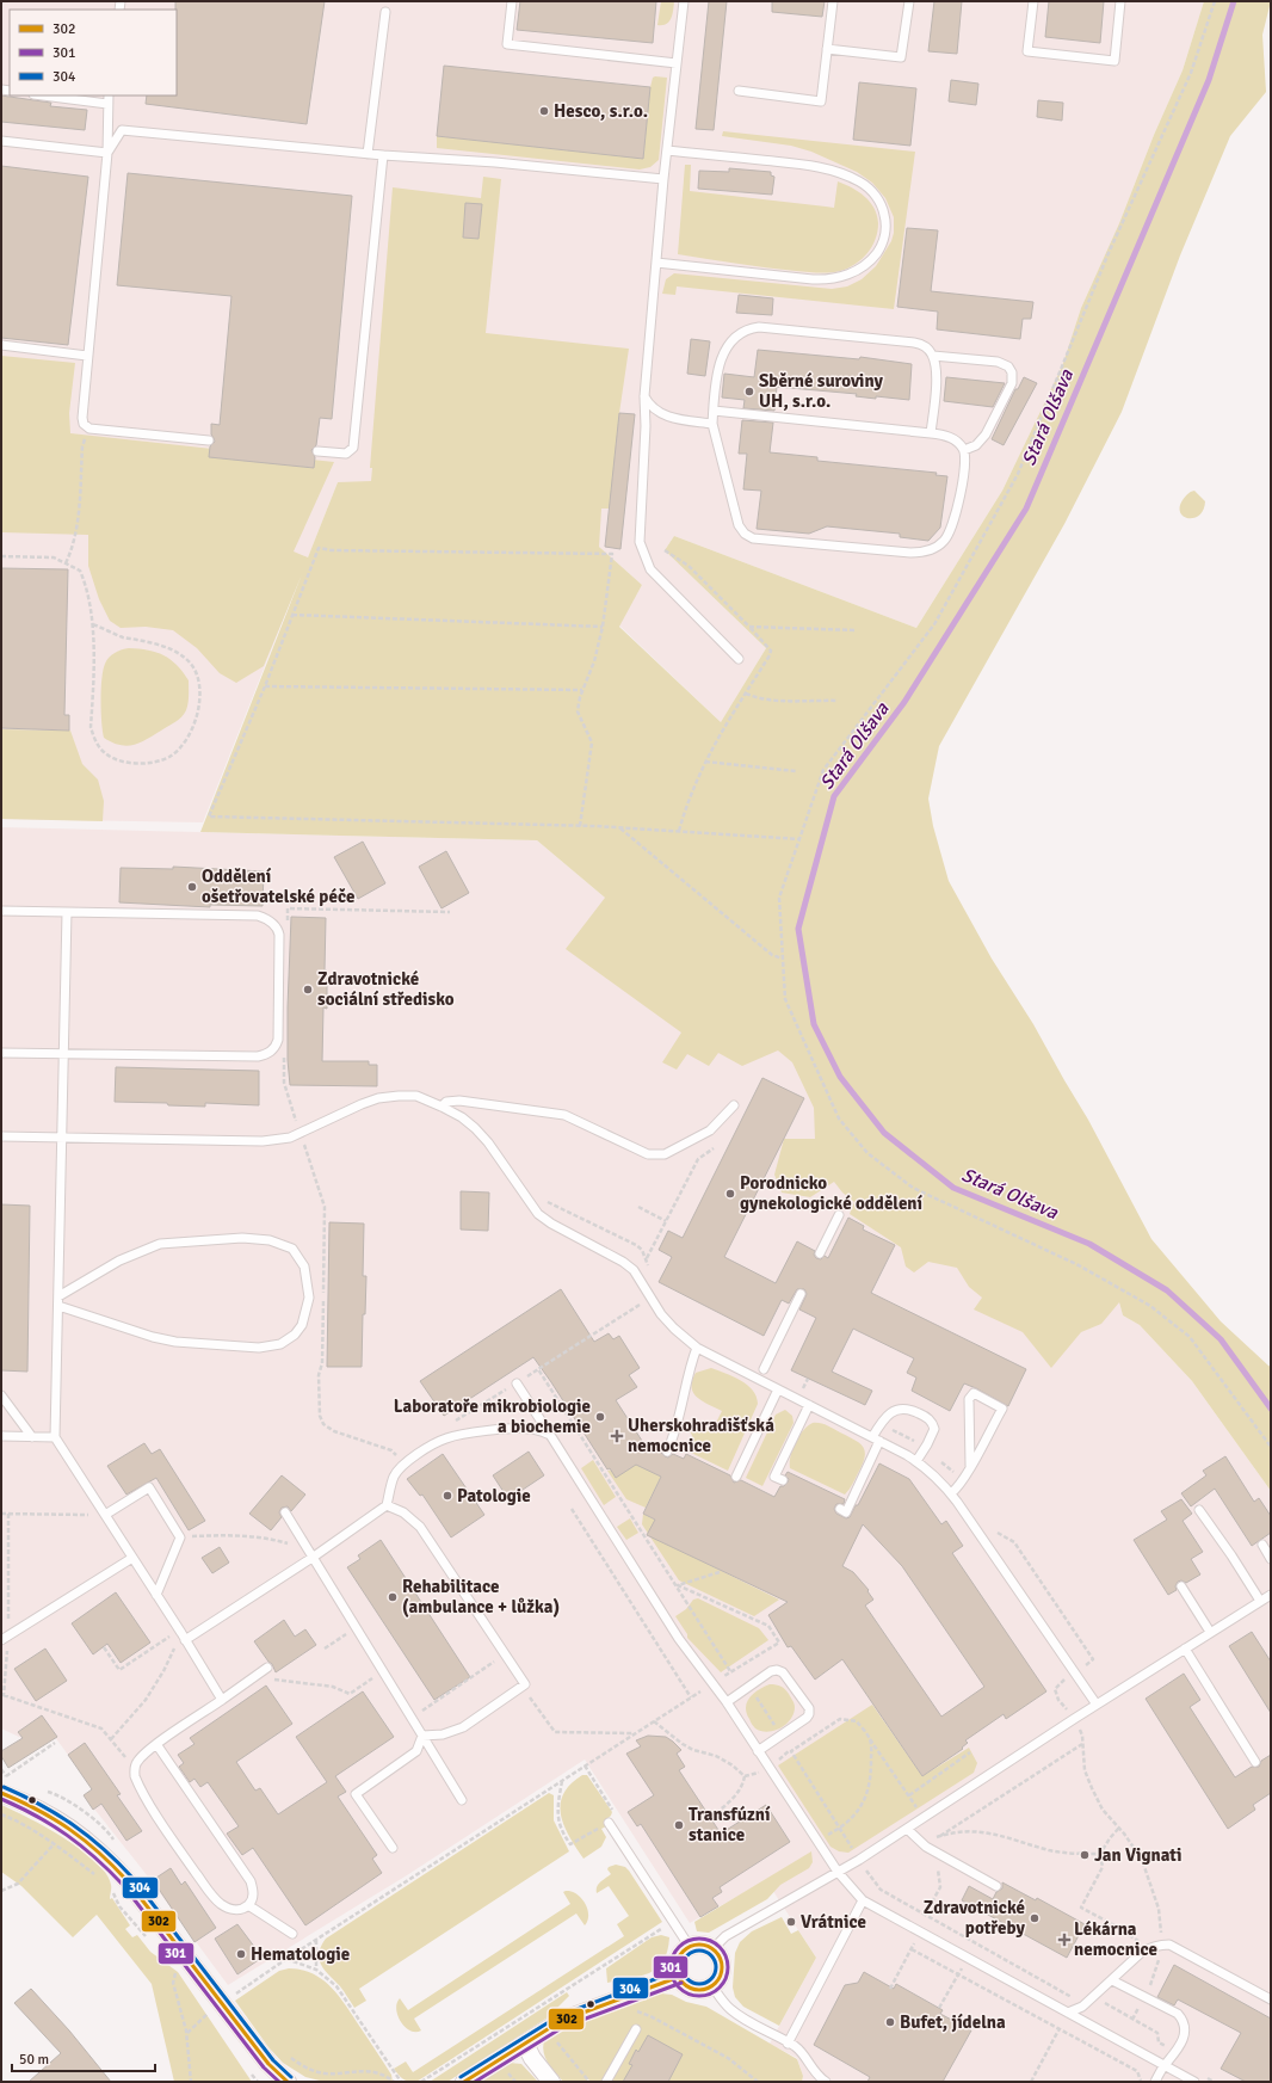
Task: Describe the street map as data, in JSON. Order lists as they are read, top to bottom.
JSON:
{
  "water": ["Stará Olšava"],
  "places": {
    "other": [
      "Hesco, s.r.o.",
      "Sběrné suroviny UH, s.r.o.",
      "Oddělení ošetřovatelské péče",
      "Zdravotnické sociální středisko",
      "Porodnicko gynekologické oddělení",
      "Laboratoře mikrobiologie a biochemie",
      "Patologie",
      "Rehabilitace (ambulance + lůžka)",
      "Transfúzní stanice",
      "Jan Vignati",
      "Zdravotnické potřeby",
      "Vrátnice",
      "Hematologie",
      "Bufet, jídelna"
    ],
    "health": ["Uherskohradišťská nemocnice", "Lékárna nemocnice"]
  },
  "lines": ["transit line 304", "transit line 302", "transit line 301"],
  "legend": ["302", "301", "304"],
  "scale_bar": "50 m"
}
